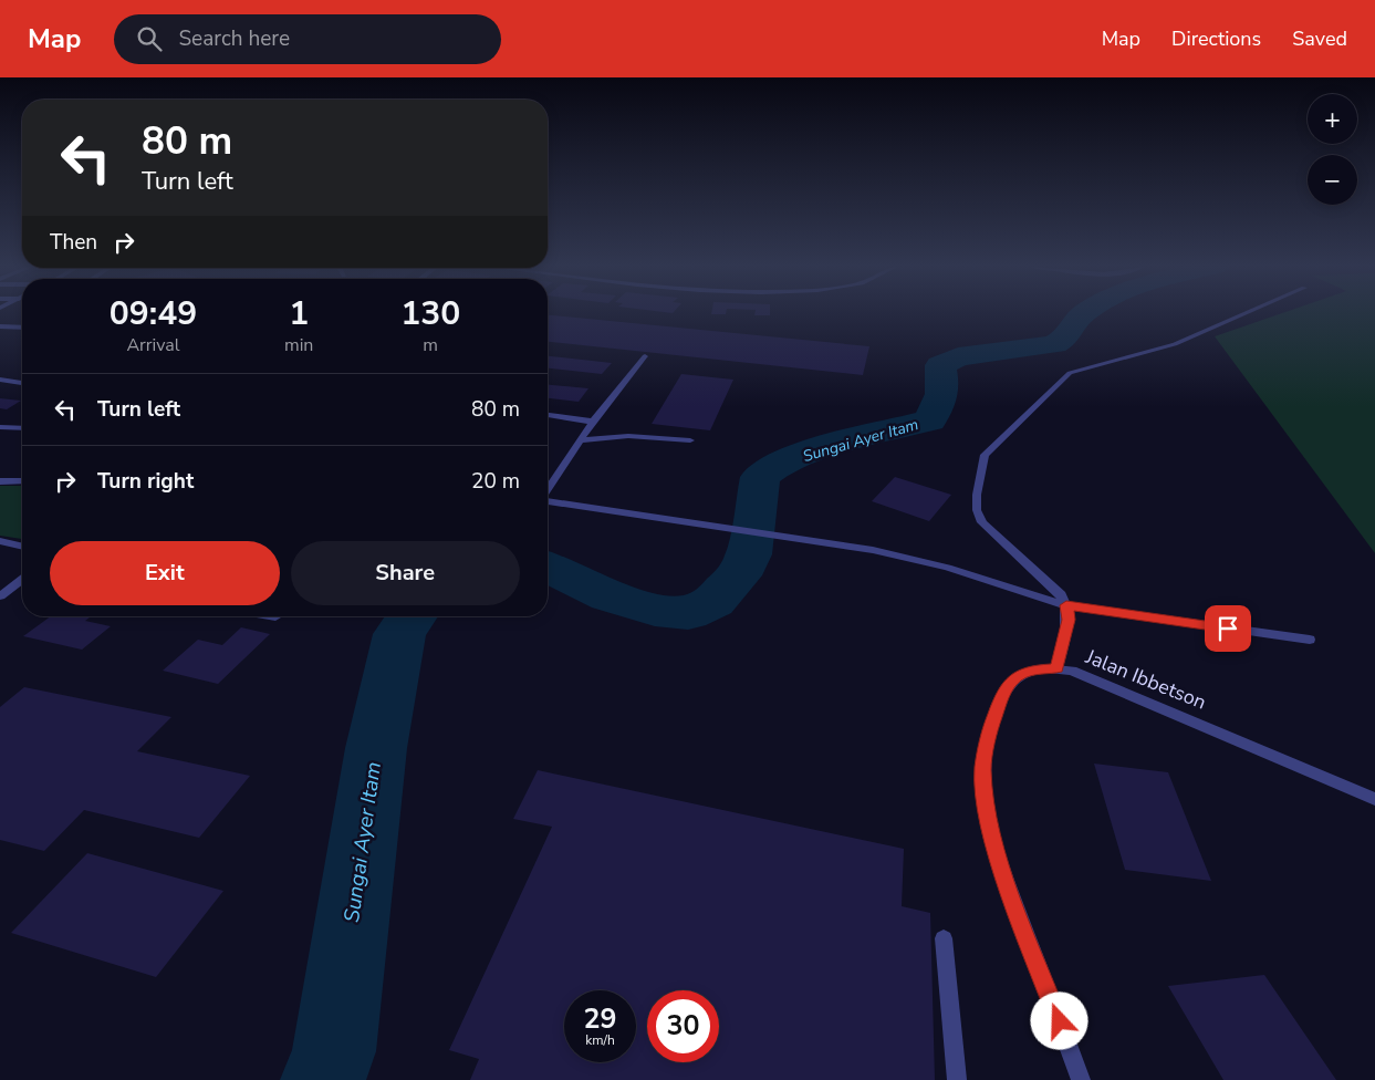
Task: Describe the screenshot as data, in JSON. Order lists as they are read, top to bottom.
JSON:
{
  "streets": {
    "street": ["Jalan Ibbetson"]
  },
  "water": ["Sungai Ayer Itam"],
  "page": {
    "header": "Map",
    "search": "Search here",
    "nav": ["Map", "Directions", "Saved"],
    "map_buttons": ["+", "−"],
    "turn": ["80 m", "Turn left"],
    "then": "Then",
    "eta": [
      "09:49",
      "Arrival",
      "1",
      "min",
      "130",
      "m"
    ],
    "list": [
      {
        "name": "Turn left",
        "value": "80 m"
      },
      {
        "name": "Turn right",
        "value": "20 m"
      }
    ],
    "buttons": ["Exit", "Share"],
    "speed": "29 km/h",
    "limit": "30"
  }
}
